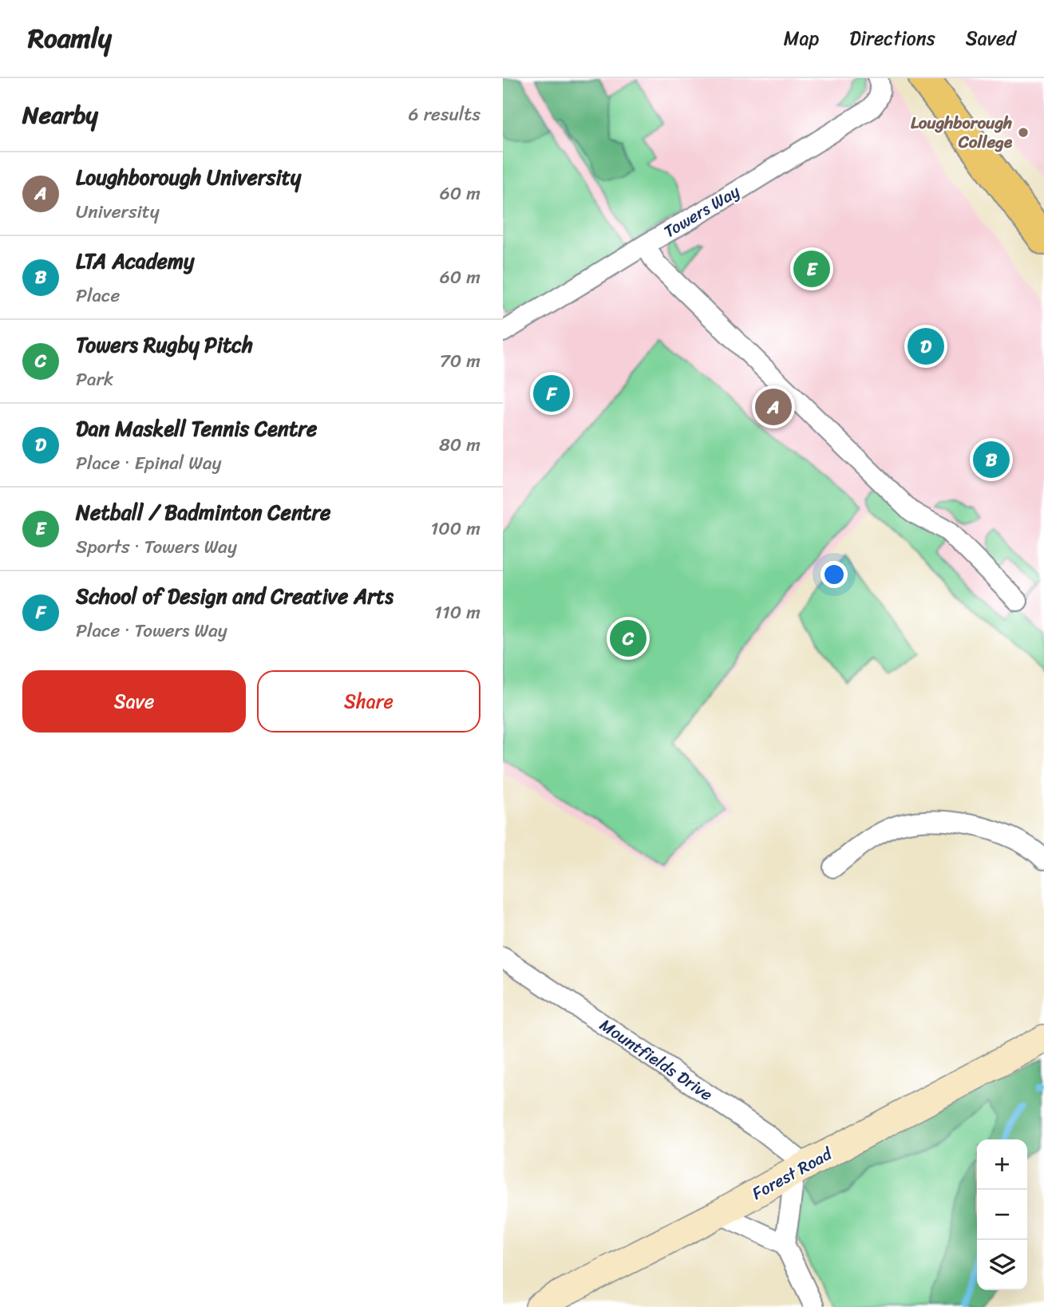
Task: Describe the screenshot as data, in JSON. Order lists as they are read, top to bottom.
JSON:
{
  "streets": {
    "street": ["Towers Way", "Mountfields Drive", "Forest Road"]
  },
  "crossings": [
    ["Mountfields Drive", "Forest Road"]
  ],
  "places": ["Loughborough College"],
  "page": {
    "header": "Roamly",
    "nav": ["Map", "Directions", "Saved"],
    "heading": ["Nearby", "6 results"],
    "list": [
      {
        "mark": "A",
        "name": "Loughborough University",
        "note": "University",
        "value": "60 m"
      },
      {
        "mark": "B",
        "name": "LTA Academy",
        "note": "Place",
        "value": "60 m"
      },
      {
        "mark": "C",
        "name": "Towers Rugby Pitch",
        "note": "Park",
        "value": "70 m"
      },
      {
        "mark": "D",
        "name": "Dan Maskell Tennis Centre",
        "note": "Place · Epinal Way",
        "value": "80 m"
      },
      {
        "mark": "E",
        "name": "Netball / Badminton Centre",
        "note": "Sports · Towers Way",
        "value": "100 m"
      },
      {
        "mark": "F",
        "name": "School of Design and Creative Arts",
        "note": "Place · Towers Way",
        "value": "110 m"
      }
    ],
    "pins": [
      "E",
      "D",
      "F",
      "A",
      "B",
      "C"
    ],
    "buttons": ["Save", "Share"],
    "map_buttons": ["+", "−"]
  }
}
